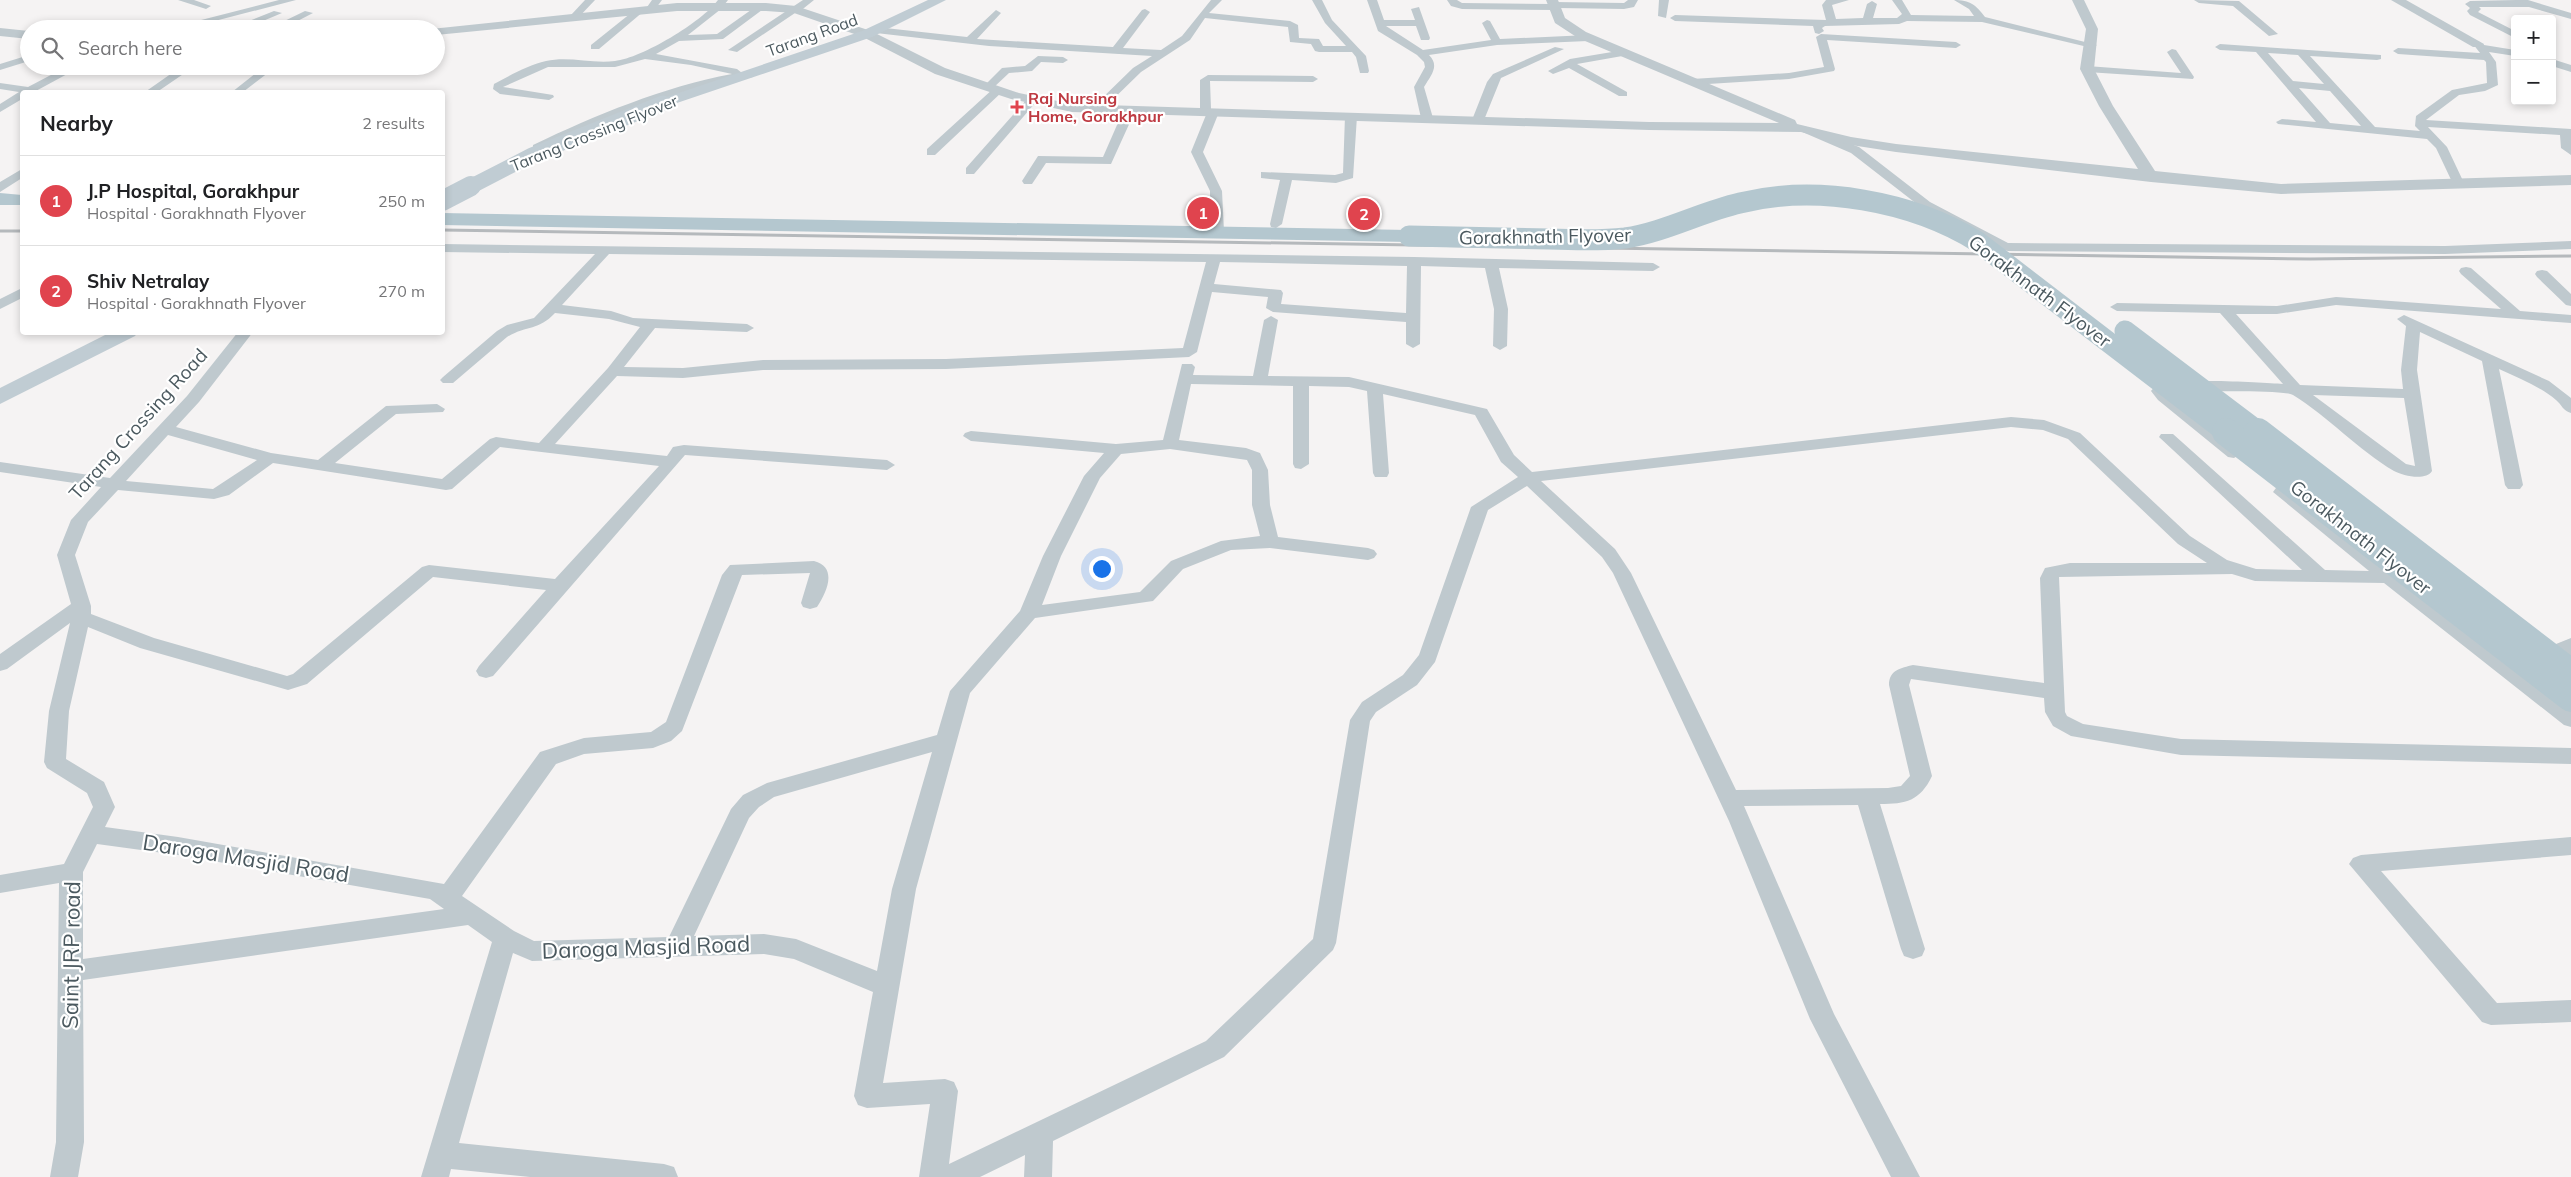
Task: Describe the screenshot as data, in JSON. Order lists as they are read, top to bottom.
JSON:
{
  "streets": {
    "main road": ["Tarang Road", "Tarang Crossing Flyover", "Gorakhnath Flyover"],
    "street": ["Tarang Crossing Road", "Daroga Masjid Road", "Saint JRP road"]
  },
  "crossings": [
    ["Tarang Road", "Tarang Crossing Flyover"],
    ["Tarang Crossing Road", "Saint JRP road"],
    ["Daroga Masjid Road", "Saint JRP road"]
  ],
  "places": {
    "health": ["Raj Nursing Home, Gorakhpur"]
  },
  "page": {
    "map_buttons": ["+", "−"],
    "search": "Search here",
    "heading": ["Nearby", "2 results"],
    "list": [
      {
        "mark": "1",
        "name": "J.P Hospital, Gorakhpur",
        "note": "Hospital · Gorakhnath Flyover",
        "value": "250 m"
      },
      {
        "mark": "2",
        "name": "Shiv Netralay",
        "note": "Hospital · Gorakhnath Flyover",
        "value": "270 m"
      }
    ],
    "pins": ["1", "2"]
  }
}
